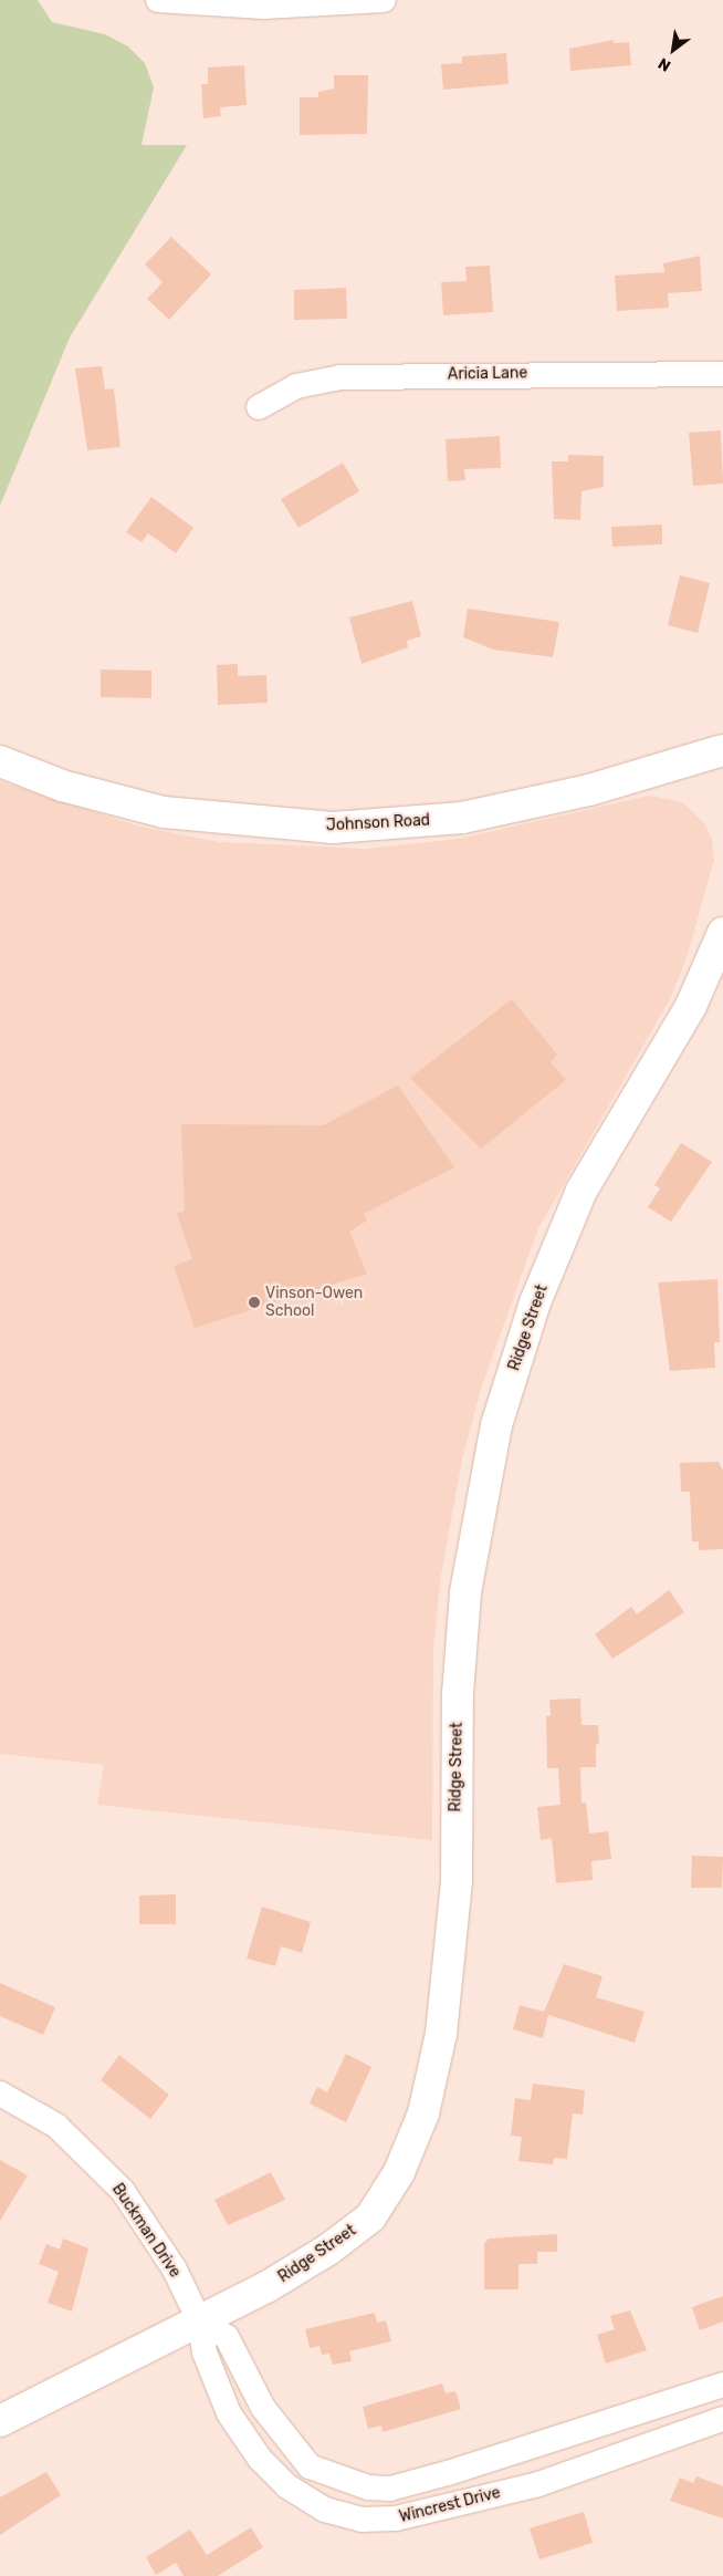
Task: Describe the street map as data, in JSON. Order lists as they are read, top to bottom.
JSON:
{
  "streets": {
    "street": [
      "Aricia Lane",
      "Johnson Road",
      "Ridge Street",
      "Buckman Drive",
      "Wincrest Drive"
    ]
  },
  "crossings": [
    ["Ridge Street", "Buckman Drive"],
    ["Ridge Street", "Wincrest Drive"],
    ["Buckman Drive", "Wincrest Drive"]
  ],
  "places": ["Vinson-Owen School"],
  "north": "bottom left"
}
